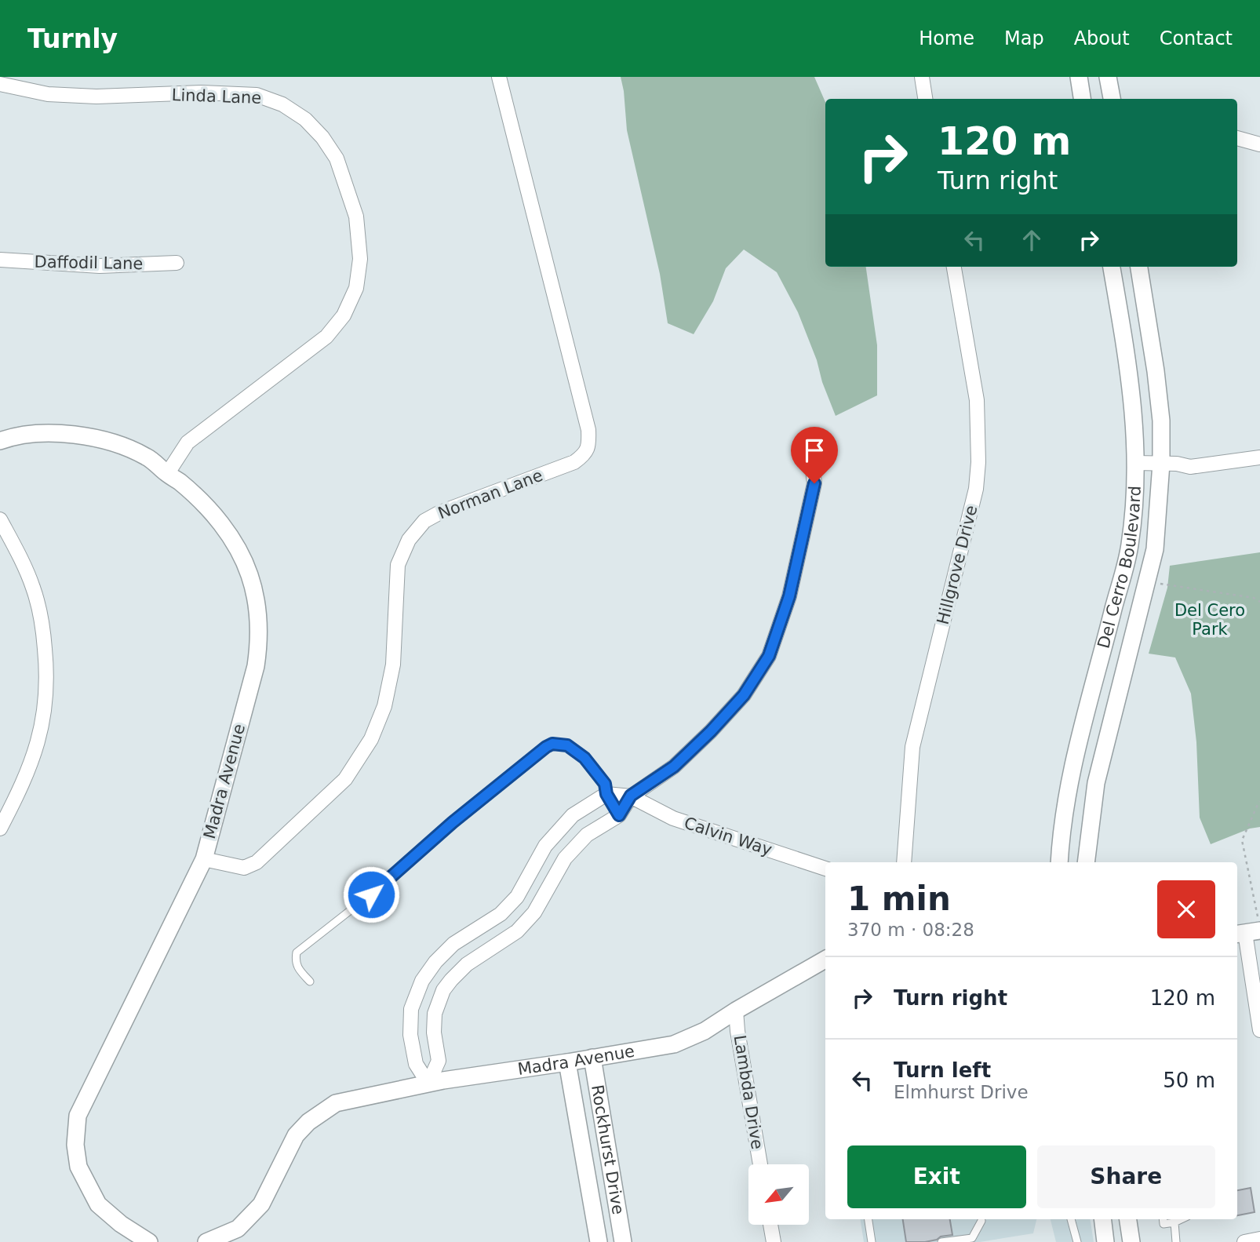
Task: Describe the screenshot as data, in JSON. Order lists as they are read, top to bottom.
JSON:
{
  "streets": {
    "street": [
      "Linda Lane",
      "Daffodil Lane",
      "Norman Lane",
      "Hillgrove Drive",
      "Del Cerro Boulevard",
      "Madra Avenue",
      "Calvin Way",
      "Lambda Drive",
      "Rockhurst Drive"
    ]
  },
  "crossings": [
    ["Linda Lane", "Madra Avenue"],
    ["Norman Lane", "Madra Avenue"],
    ["Madra Avenue", "Lambda Drive"],
    ["Madra Avenue", "Rockhurst Drive"]
  ],
  "parks": ["Del Cero Park"],
  "north": "bottom left",
  "page": {
    "header": "Turnly",
    "nav": [
      "Home",
      "Map",
      "About",
      "Contact"
    ],
    "turn": ["120 m", "Turn right"],
    "heading": ["1 min", "370 m · 08:28"],
    "list": [
      {
        "name": "Turn right",
        "value": "120 m"
      },
      {
        "name": "Turn left",
        "note": "Elmhurst Drive",
        "value": "50 m"
      }
    ],
    "buttons": ["Exit", "Share"]
  }
}
